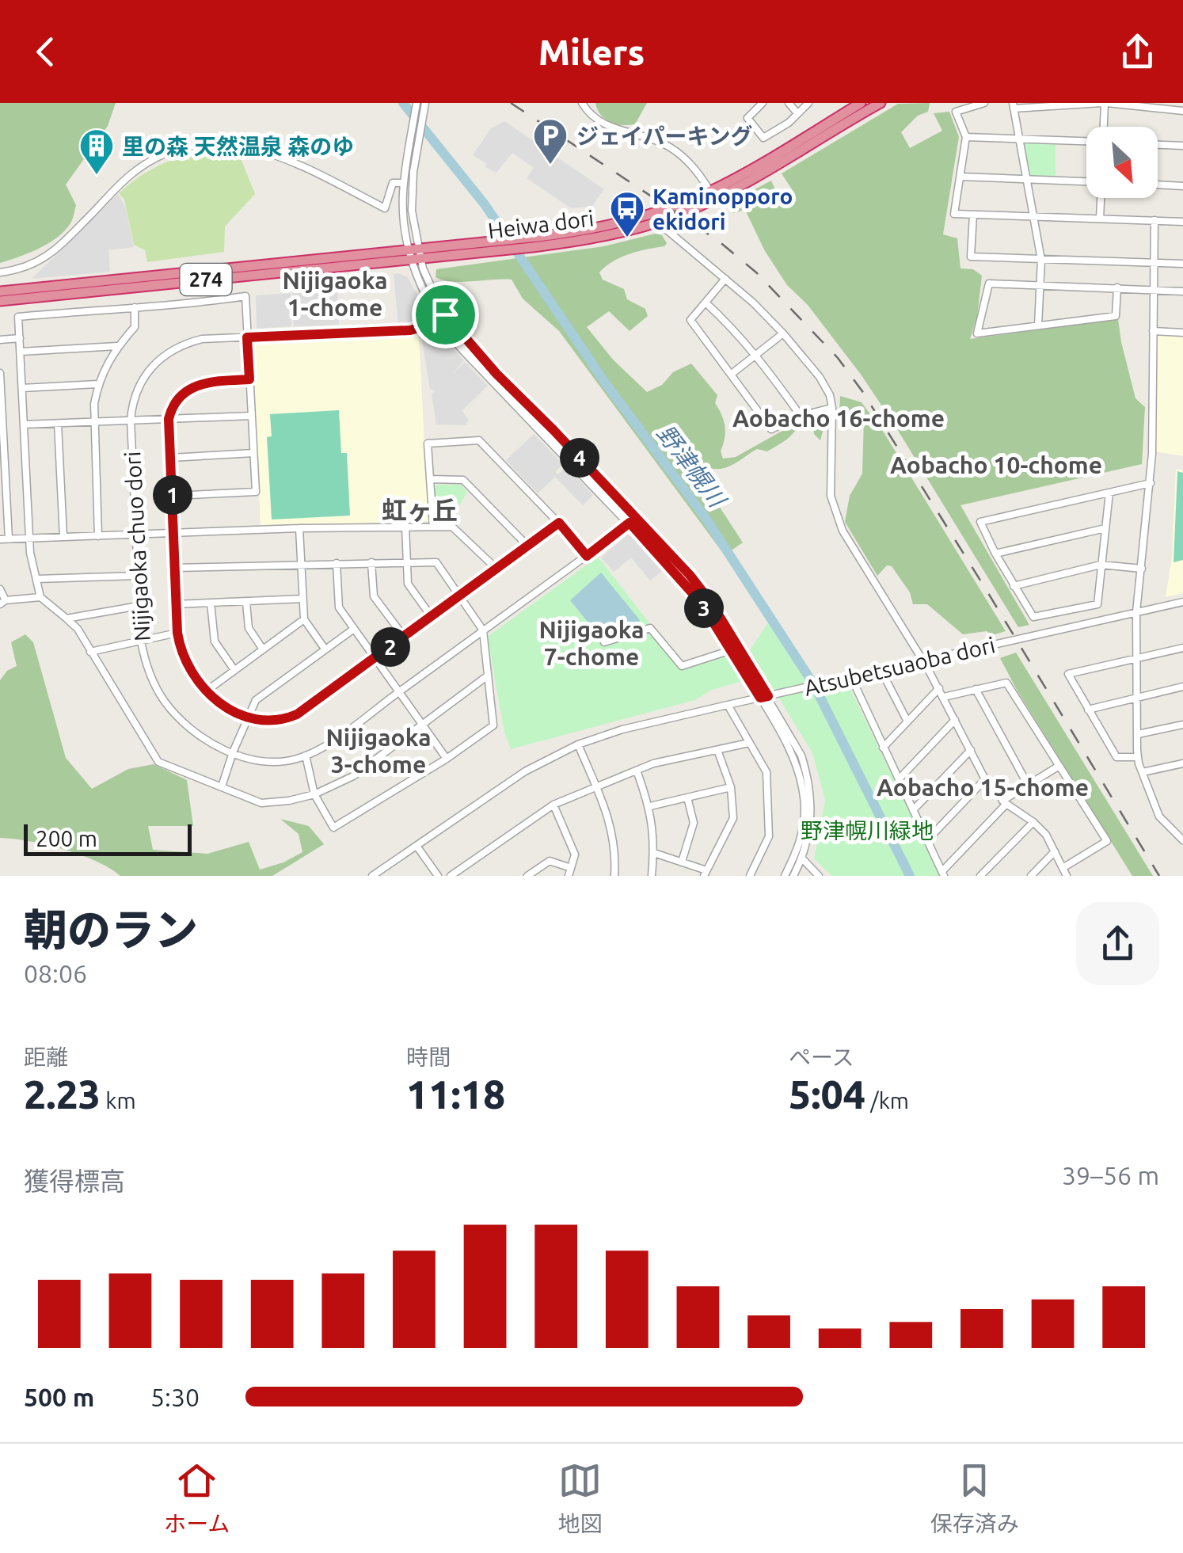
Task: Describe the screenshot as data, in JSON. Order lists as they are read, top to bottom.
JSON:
{
  "streets": {
    "highway": ["Heiwa dori", "274"],
    "street": ["Nijigaoka chuo dori", "Atsubetsuaoba dori"]
  },
  "crossings": [
    ["Heiwa dori", "274"]
  ],
  "districts": [
    "Nijigaoka 1-chome",
    "Aobacho 16-chome",
    "Aobacho 10-chome",
    "虹ヶ丘",
    "Nijigaoka 7-chome",
    "Nijigaoka 3-chome",
    "Aobacho 15-chome"
  ],
  "water": ["野津幌川"],
  "parks": ["野津幌川緑地"],
  "places": {
    "parking": ["ジェイパーキング"],
    "building": ["里の森 天然温泉 森のゆ"],
    "bus stop": ["Kaminopporo ekidori"]
  },
  "scale_bar": "200 m",
  "north": "bottom right",
  "page": {
    "header": "Milers",
    "pins": [
      "4",
      "1",
      "3",
      "2"
    ],
    "scale": "200 m",
    "heading": ["朝のラン", "08:06"],
    "stats": [
      ["距離", "2.23 km"],
      ["時間", "11:18"],
      ["ペース", "5:04 /km"]
    ],
    "chart": ["獲得標高", "39–56 m"],
    "list": [
      {
        "name": "500 m",
        "note": "5:30"
      }
    ],
    "tabs": ["ホーム", "地図", "保存済み"]
  }
}
